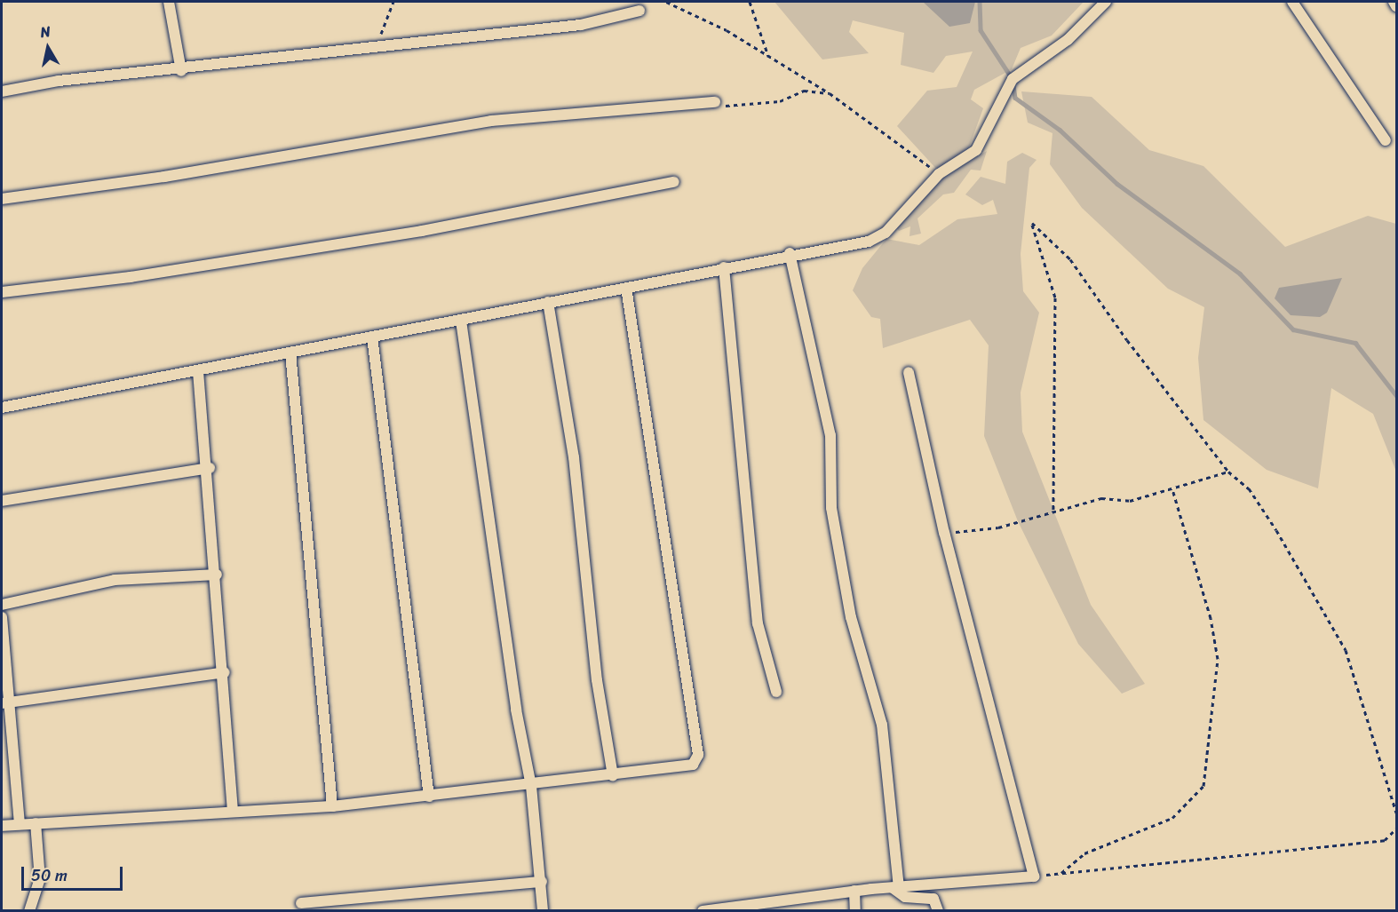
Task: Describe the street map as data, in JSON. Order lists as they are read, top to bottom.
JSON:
{
  "scale_bar": "50 m",
  "north": "top"
}
